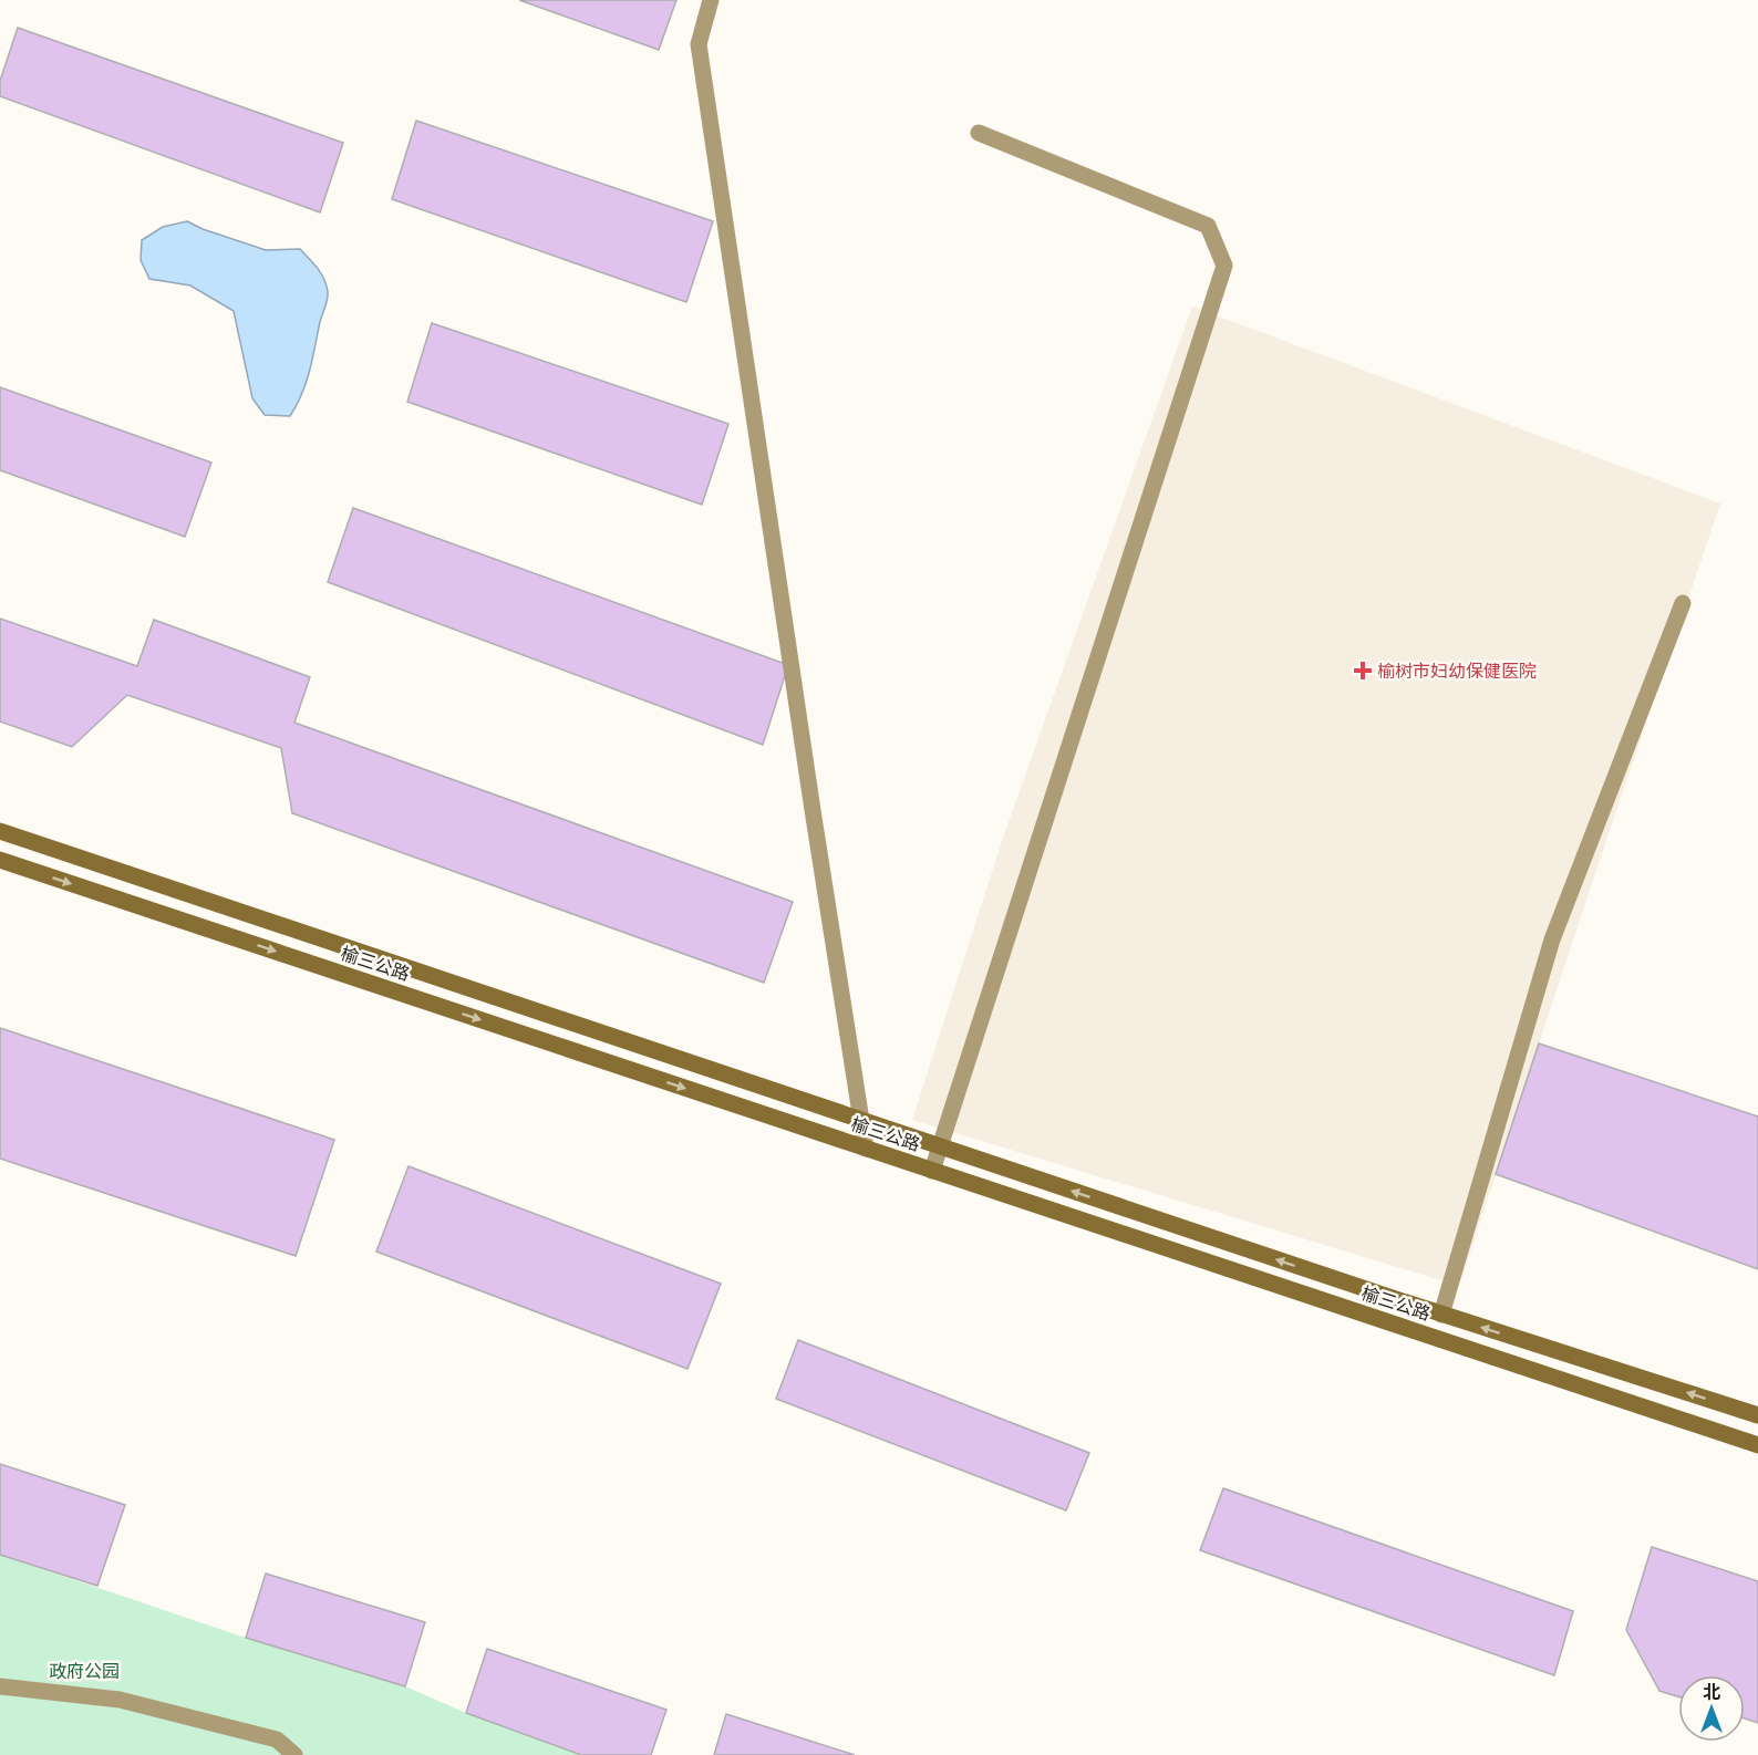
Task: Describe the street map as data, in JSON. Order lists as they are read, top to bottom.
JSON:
{
  "streets": {
    "main road": ["榆三公路"]
  },
  "parks": ["政府公园"],
  "places": {
    "health": ["榆树市妇幼保健医院"]
  },
  "north": "top"
}
